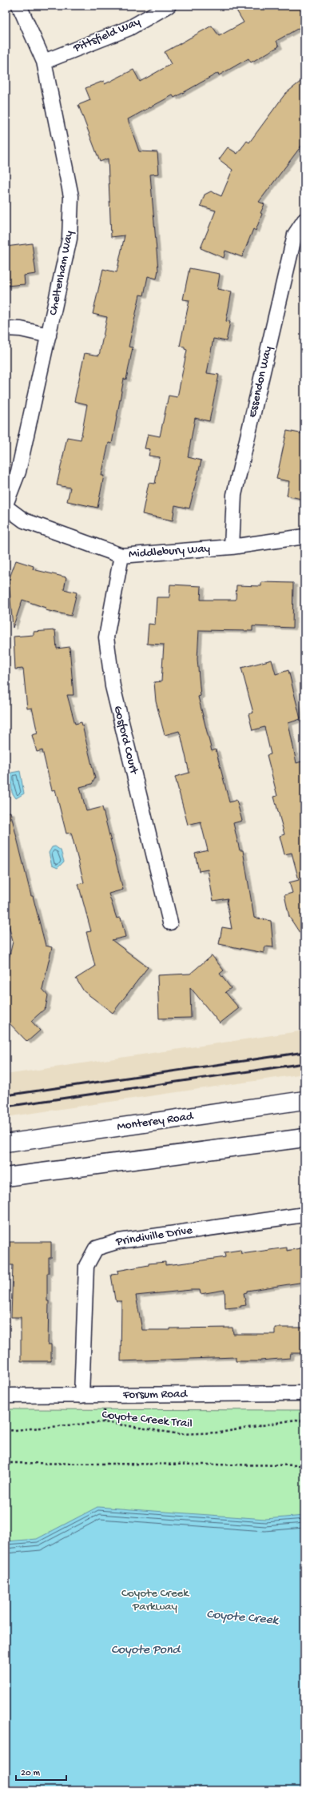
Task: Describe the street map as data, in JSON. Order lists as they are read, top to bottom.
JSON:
{
  "streets": {
    "main road": ["Monterey Road"],
    "street": [
      "Pittsfield Way",
      "Cheltenham Way",
      "Essendon Way",
      "Middlebury Way",
      "Gosford Court",
      "Prindiville Drive",
      "Forsum Road"
    ],
    "path": ["Coyote Creek Trail"]
  },
  "crossings": [
    ["Pittsfield Way", "Cheltenham Way"],
    ["Cheltenham Way", "Middlebury Way"],
    ["Essendon Way", "Middlebury Way"],
    ["Middlebury Way", "Gosford Court"],
    ["Prindiville Drive", "Forsum Road"]
  ],
  "water": ["Coyote Creek", "Coyote Pond"],
  "parks": ["Coyote Creek Parkway"],
  "scale_bar": "20 m"
}
